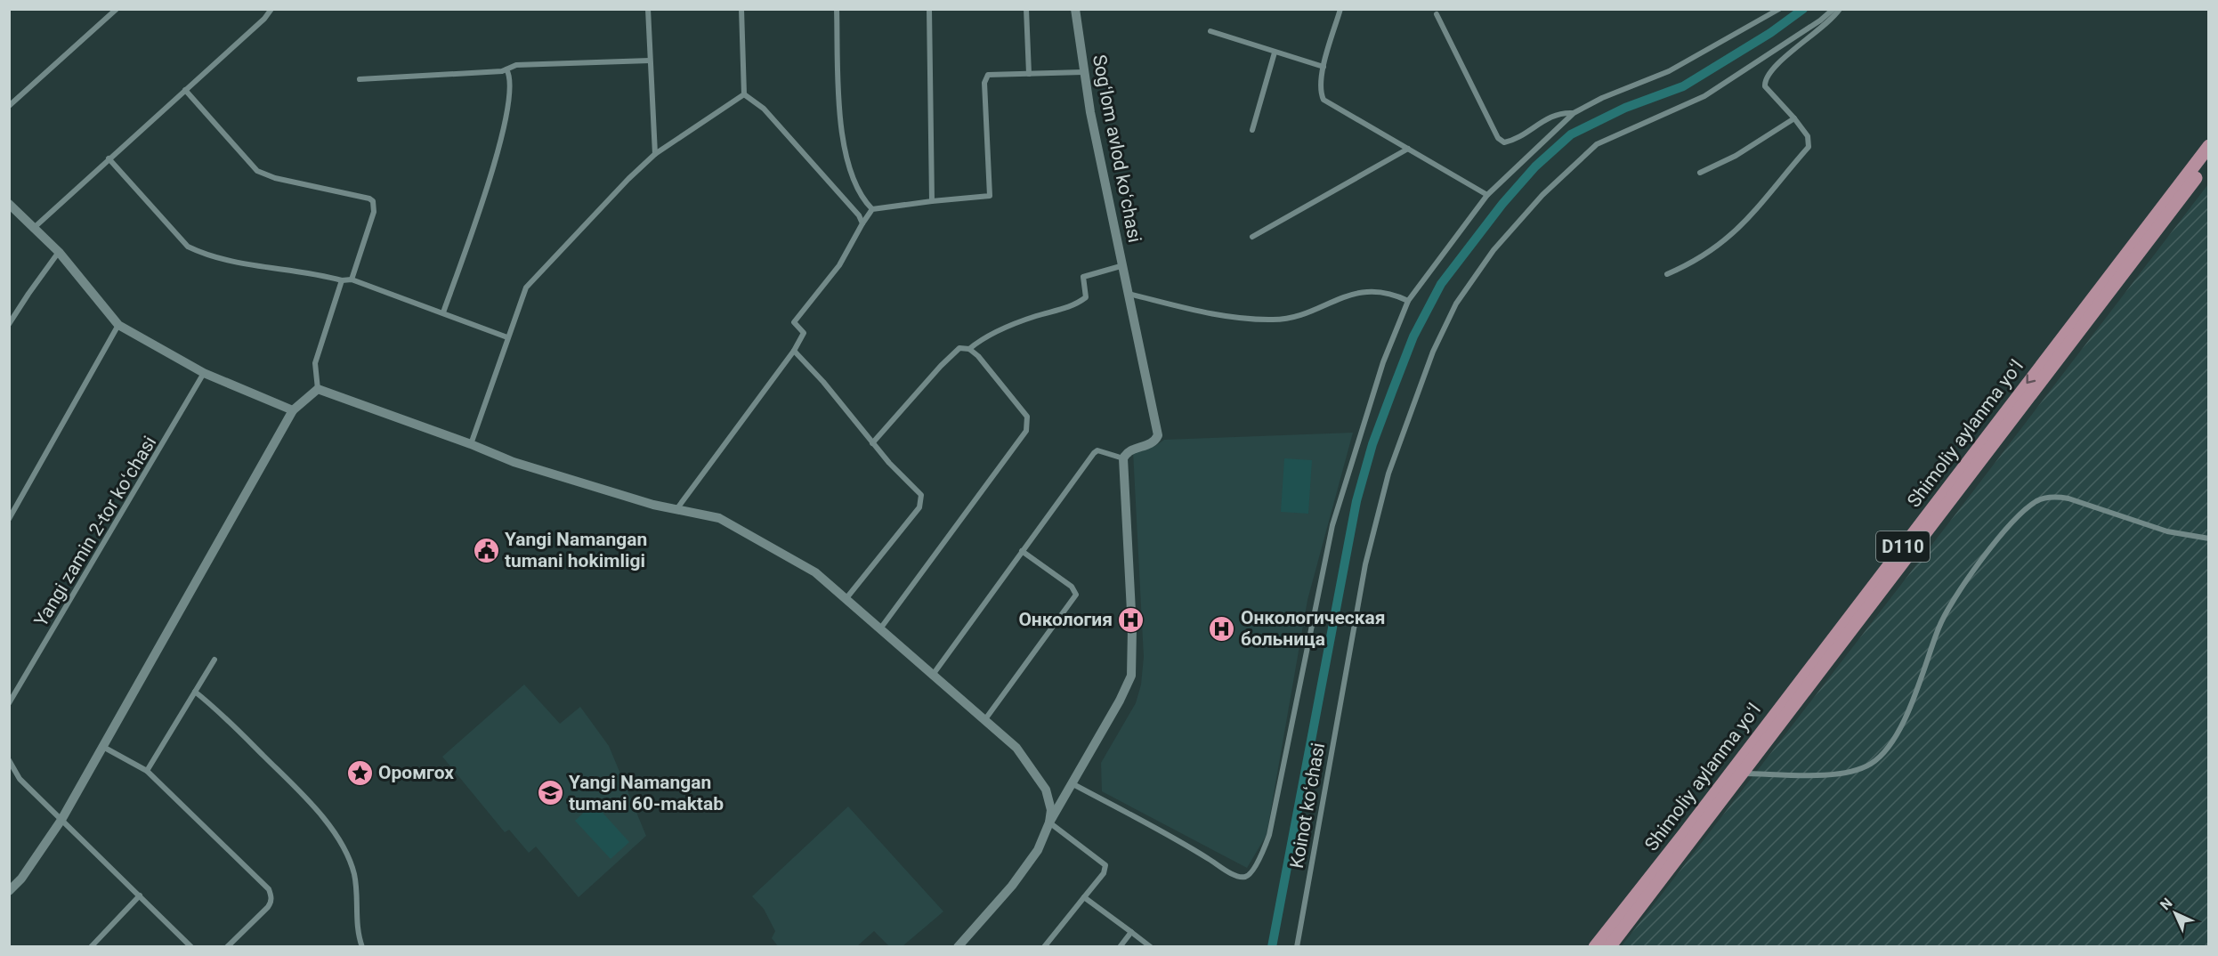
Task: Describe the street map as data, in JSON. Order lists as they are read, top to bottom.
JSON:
{
  "streets": {
    "main road": ["Shimoliy aylanma yoʻl", "D110"],
    "street": ["Sogʻlom avlod koʻchasi", "Yangi zamin 2-tor koʻchasi", "Koinot koʻchasi"]
  },
  "places": {
    "public building": ["Yangi Namangan tumani hokimligi"],
    "hospital": ["Онкология", "Онкологическая больница"],
    "place": ["Оромгох"],
    "school or university": ["Yangi Namangan tumani 60-maktab"]
  },
  "north": "top left"
}
